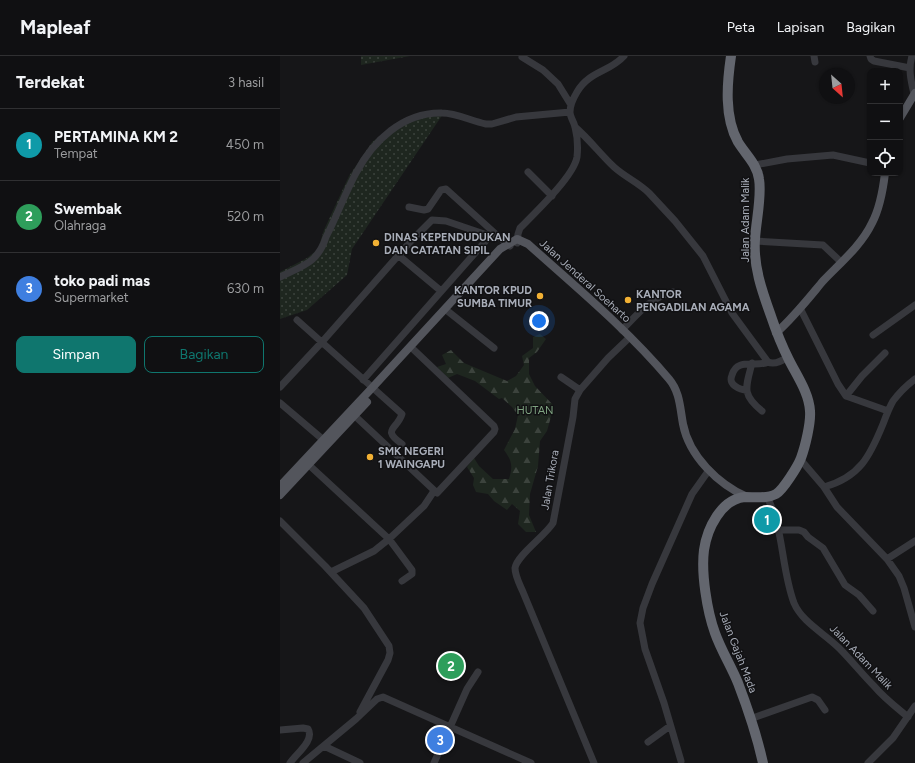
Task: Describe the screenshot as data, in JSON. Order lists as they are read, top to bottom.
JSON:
{
  "streets": {
    "highway": ["Jalan Adam Malik", "Jalan Gajah Mada"],
    "main road": ["Jalan Jenderal Soeharto"],
    "street": ["Jalan Trikora"]
  },
  "crossings": [
    ["Jalan Adam Malik", "Jalan Gajah Mada"],
    ["Jalan Jenderal Soeharto", "Jalan Trikora"],
    ["Jalan Jenderal Soeharto", "Jalan Gajah Mada"]
  ],
  "parks": ["HUTAN"],
  "places": [
    "DINAS KEPENDUDUKAN DAN CATATAN SIPIL",
    "KANTOR KPUD SUMBA TIMUR",
    "KANTOR PENGADILAN AGAMA",
    "SMK NEGERI 1 WAINGAPU"
  ],
  "north": "bottom right",
  "page": {
    "header": "Mapleaf",
    "nav": ["Peta", "Lapisan", "Bagikan"],
    "heading": ["Terdekat", "3 hasil"],
    "map_buttons": ["+", "−"],
    "list": [
      {
        "mark": "1",
        "name": "PERTAMINA KM 2",
        "note": "Tempat",
        "value": "450 m"
      },
      {
        "mark": "2",
        "name": "Swembak",
        "note": "Olahraga",
        "value": "520 m"
      },
      {
        "mark": "3",
        "name": "toko padi mas",
        "note": "Supermarket",
        "value": "630 m"
      }
    ],
    "buttons": ["Simpan", "Bagikan"],
    "pins": ["1", "2", "3"]
  }
}
